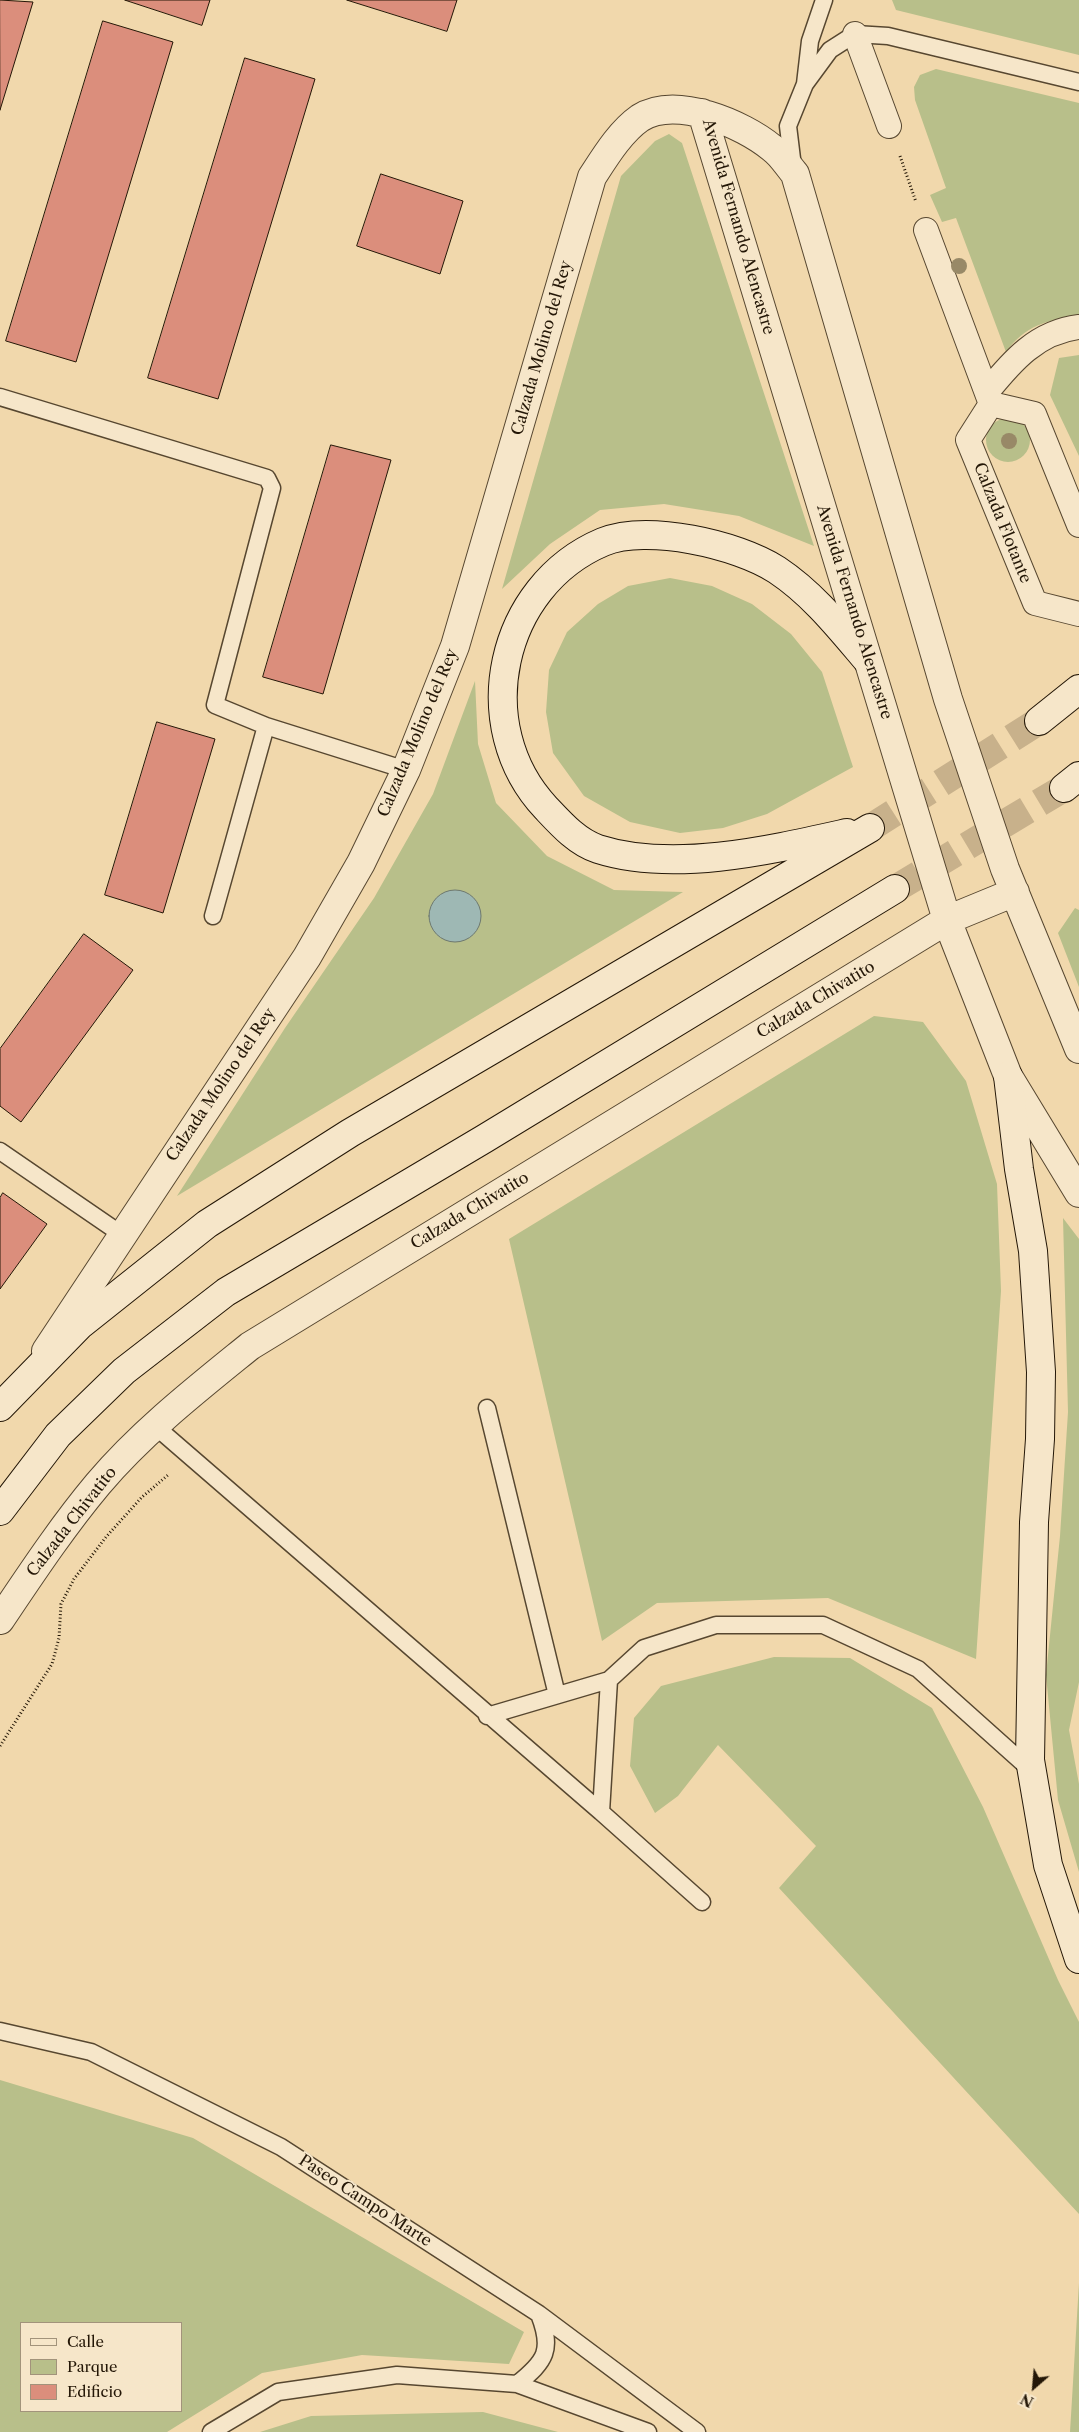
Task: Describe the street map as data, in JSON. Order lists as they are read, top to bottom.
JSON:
{
  "streets": {
    "street": [
      "Avenida Fernando Alencastre",
      "Calzada Molino del Rey",
      "Calzada Flotante",
      "Calzada Chivatito"
    ],
    "lane": ["Paseo Campo Marte"]
  },
  "crossings": [
    ["Avenida Fernando Alencastre", "Calzada Molino del Rey"],
    ["Avenida Fernando Alencastre", "Calzada Chivatito"]
  ],
  "legend": ["Calle", "Parque", "Edificio"],
  "north": "bottom left"
}
